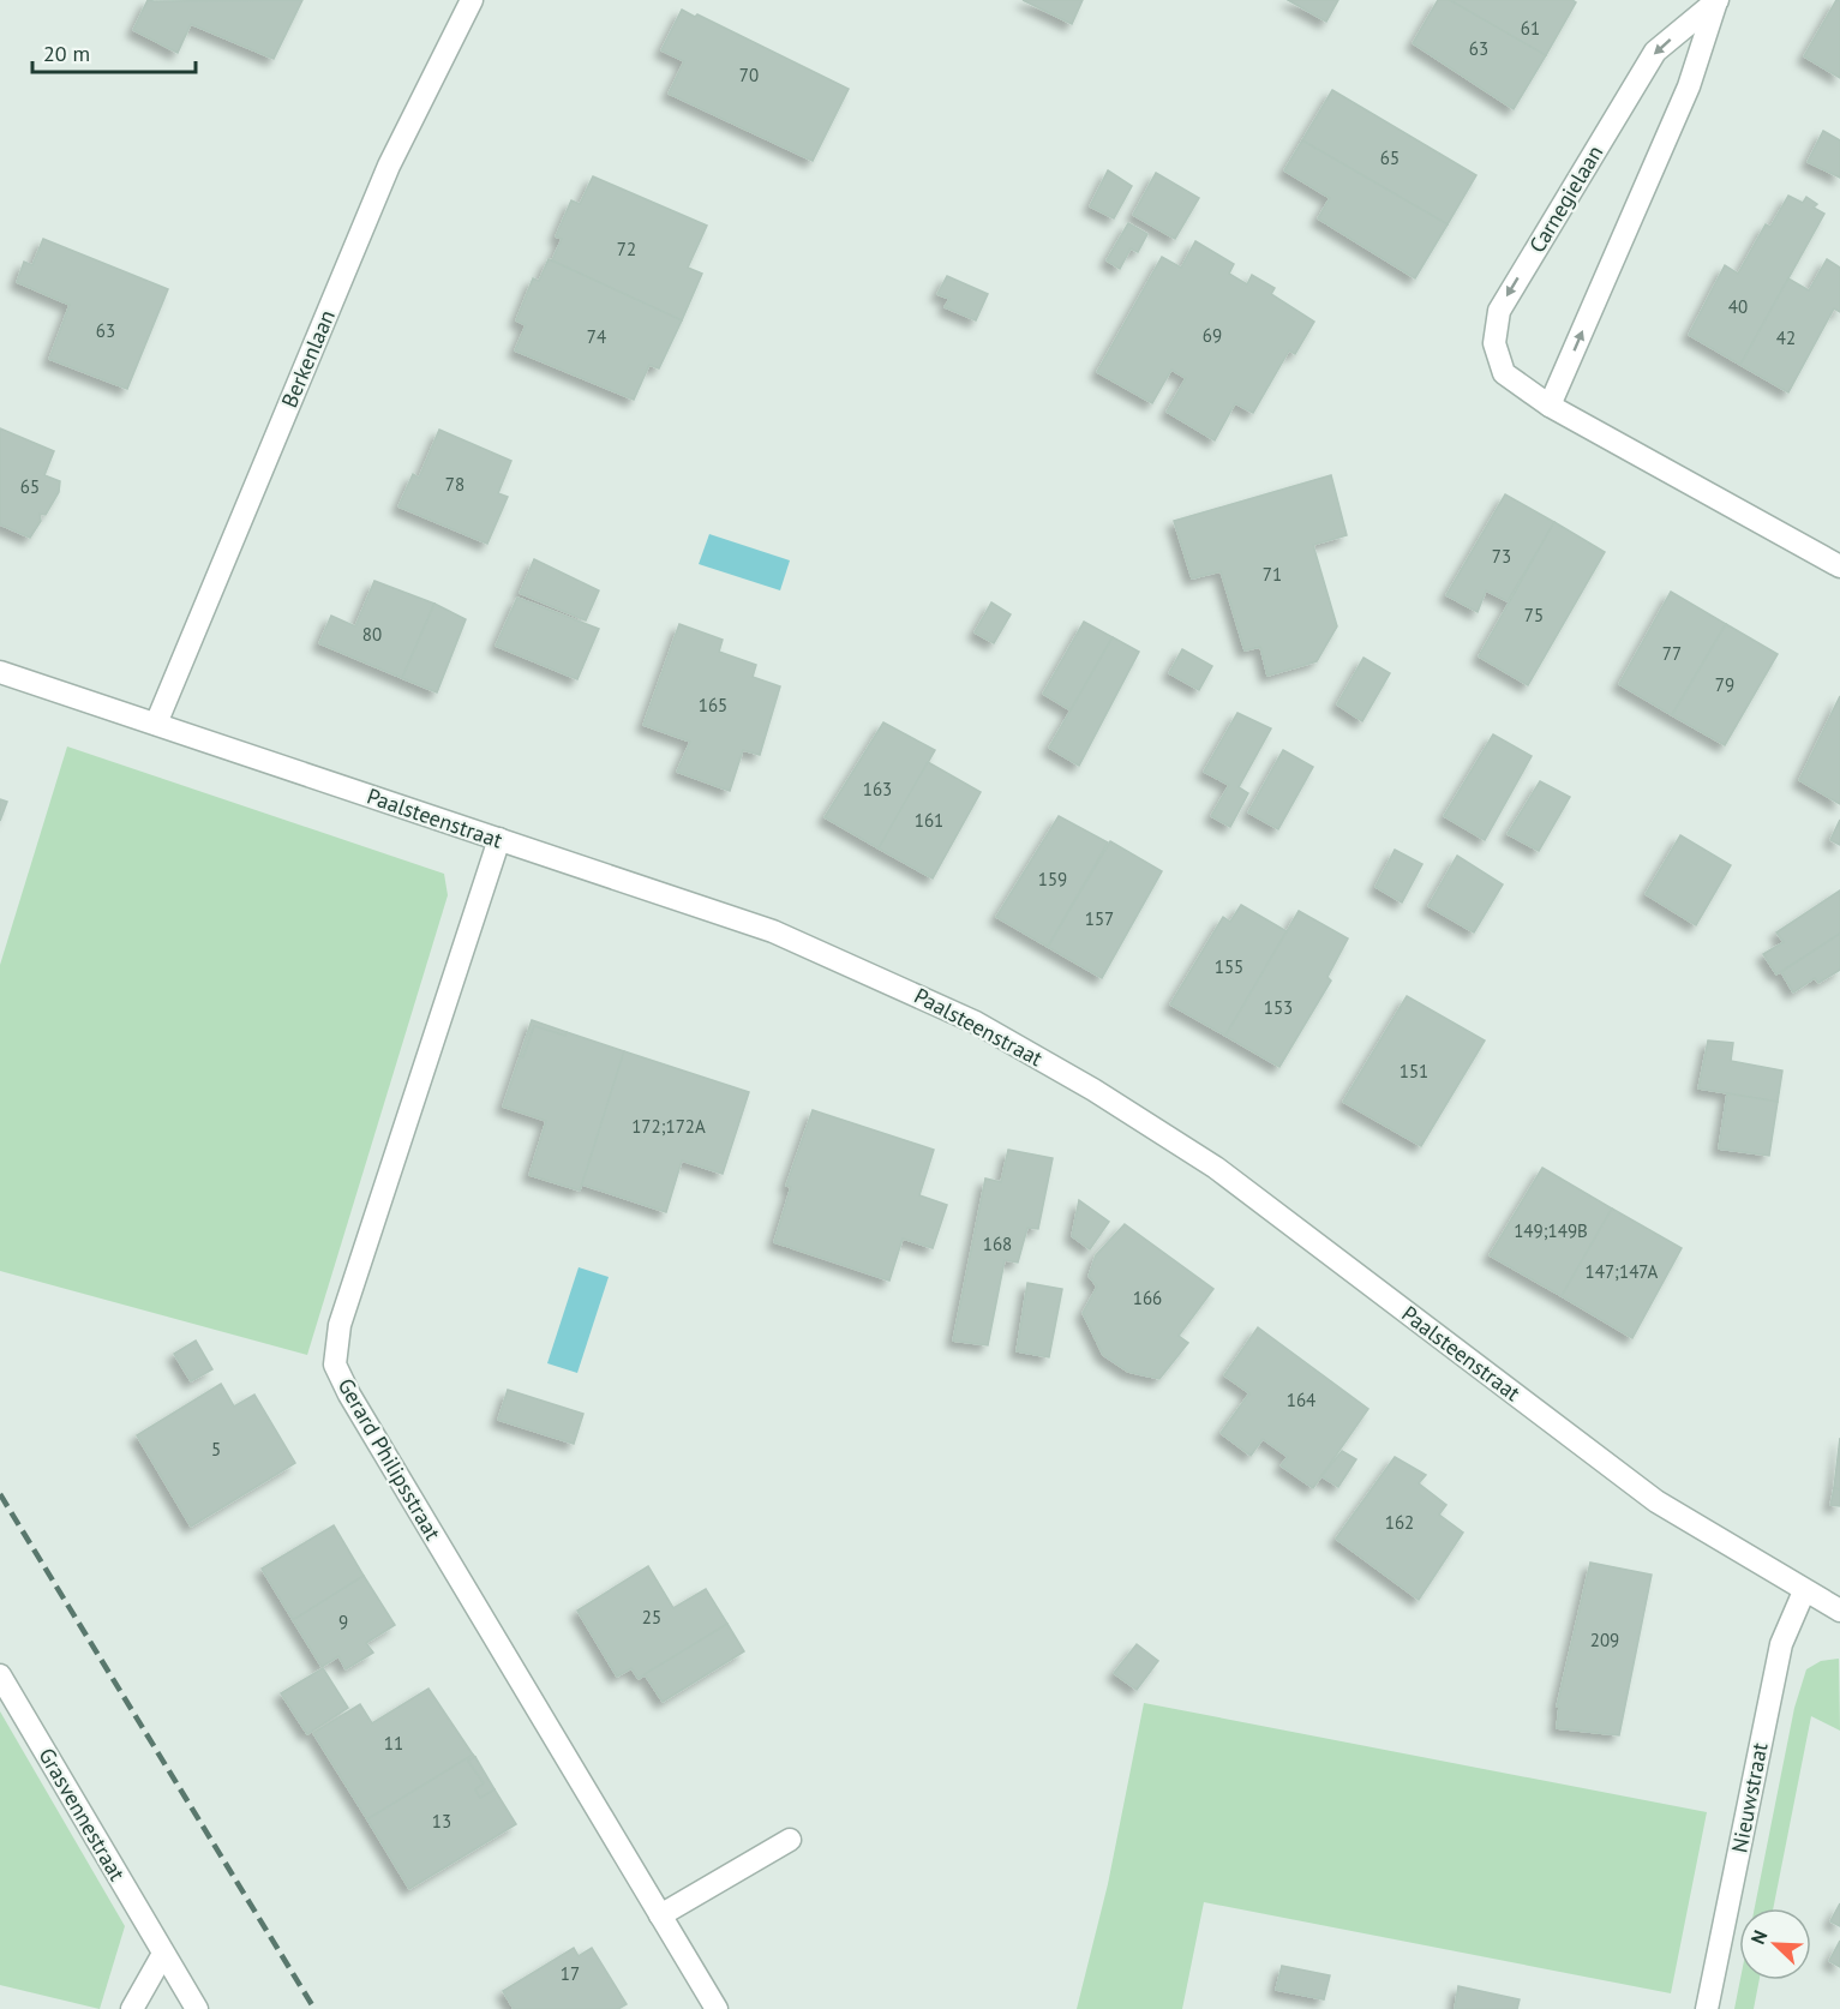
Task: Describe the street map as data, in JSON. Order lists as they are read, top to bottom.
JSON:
{
  "streets": {
    "street": [
      "Carnegielaan",
      "Berkenlaan",
      "Paalsteenstraat",
      "Gerard Philipsstraat",
      "Nieuwstraat",
      "Grasvennestraat"
    ]
  },
  "crossings": [
    ["Berkenlaan", "Paalsteenstraat"],
    ["Paalsteenstraat", "Gerard Philipsstraat"],
    ["Paalsteenstraat", "Nieuwstraat"]
  ],
  "house_numbers": [
    "61",
    "63",
    "70",
    "65",
    "72",
    "40",
    "63",
    "69",
    "74",
    "42",
    "78",
    "65",
    "73",
    "71",
    "75",
    "80",
    "77",
    "79",
    "165",
    "163",
    "161",
    "159",
    "157",
    "155",
    "153",
    "151",
    "172;172A",
    "149;149B",
    "168",
    "147;147A",
    "166",
    "164",
    "5",
    "162",
    "25",
    "9",
    "209",
    "11",
    "13",
    "17"
  ],
  "scale_bar": "20 m",
  "north": "top left"
}
